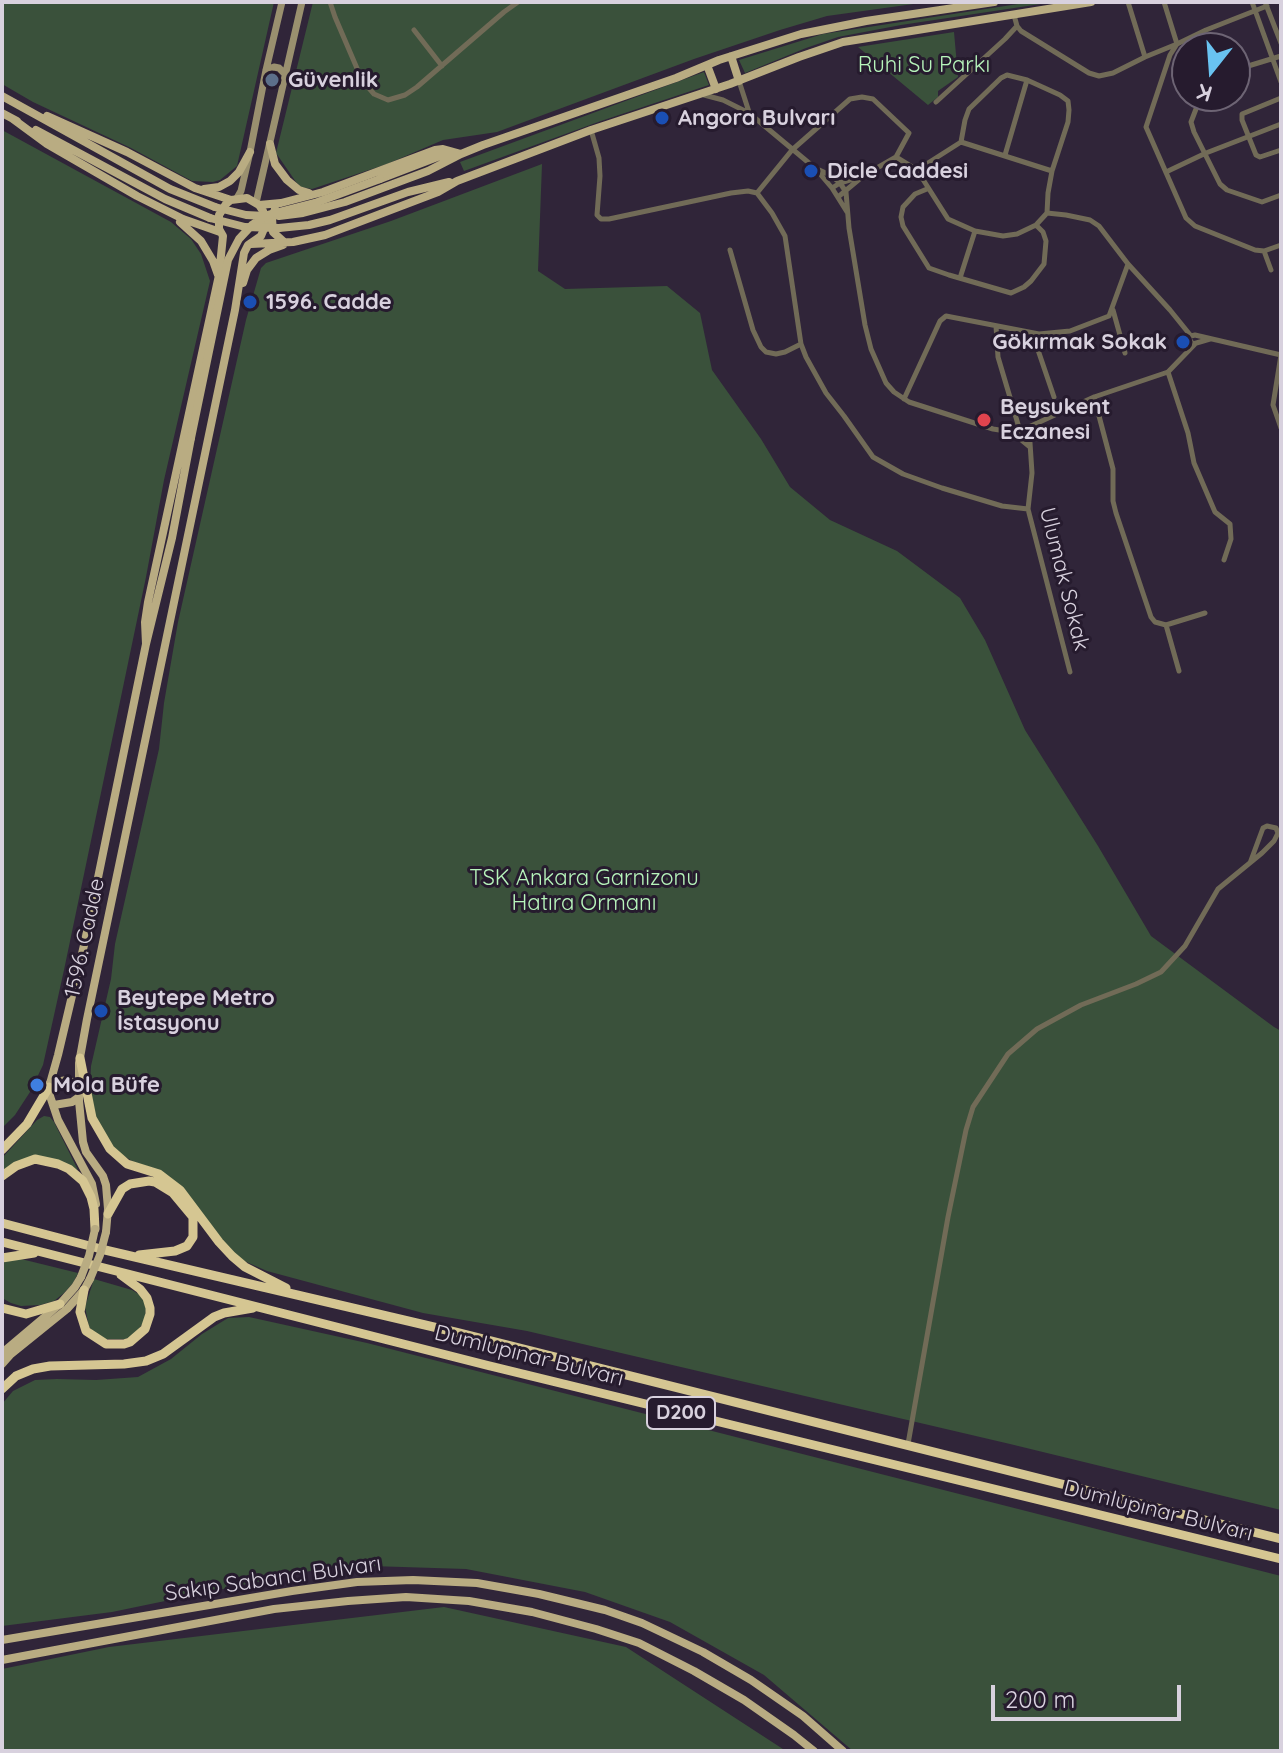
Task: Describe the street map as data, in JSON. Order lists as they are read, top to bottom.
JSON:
{
  "streets": {
    "highway": ["Dumlupınar Bulvarı", "D200"],
    "main road": ["1596. Cadde", "Sakıp Sabancı Bulvarı"],
    "street": ["Ulumak Sokak"]
  },
  "parks": ["Ruhi Su Parkı", "TSK Ankara Garnizonu Hatıra Ormanı"],
  "places": [
    "Güvenlik",
    "Angora Bulvarı",
    "Dicle Caddesi",
    "1596. Cadde",
    "Gökırmak Sokak",
    "Beysukent Eczanesi",
    "Beytepe Metro İstasyonu",
    "Mola Büfe"
  ],
  "scale_bar": "200 m",
  "north": "bottom"
}
